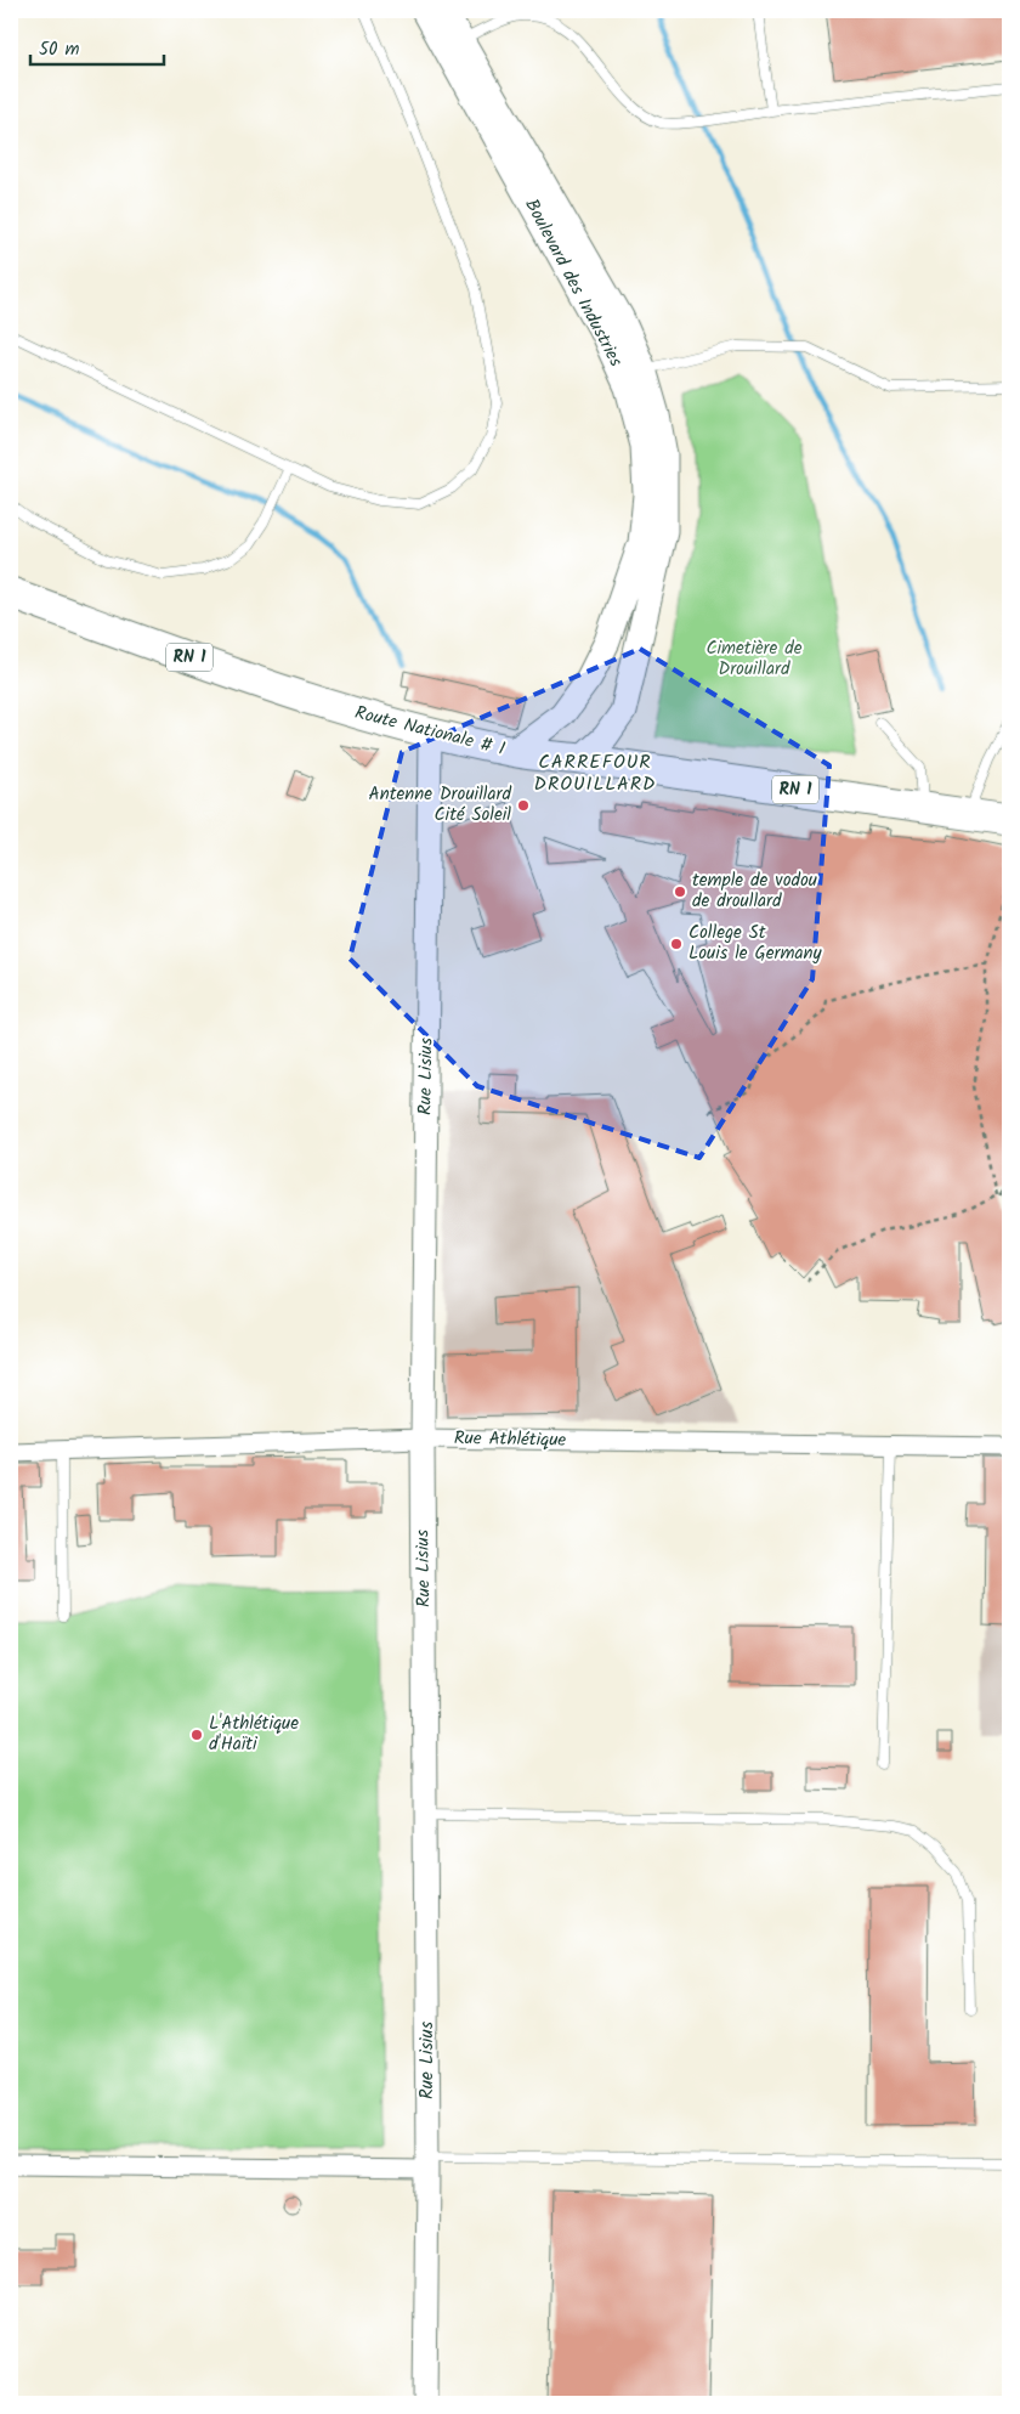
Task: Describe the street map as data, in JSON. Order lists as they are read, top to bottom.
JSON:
{
  "streets": {
    "main road": ["Boulevard des Industries", "RN 1", "Route Nationale # 1"],
    "street": ["Rue Lisius", "Rue Athlétique"]
  },
  "crossings": [
    ["Boulevard des Industries", "Route Nationale # 1"],
    ["Route Nationale # 1", "Rue Lisius"],
    ["Rue Lisius", "Rue Athlétique"]
  ],
  "districts": ["CARREFOUR DROUILLARD"],
  "parks": ["Cimetière de Drouillard"],
  "places": [
    "Antenne Drouillard Cité Soleil",
    "temple de vodou de droullard",
    "College St Louis le Germany",
    "L'Athlétique d'Haïti"
  ],
  "scale_bar": "50 m"
}
